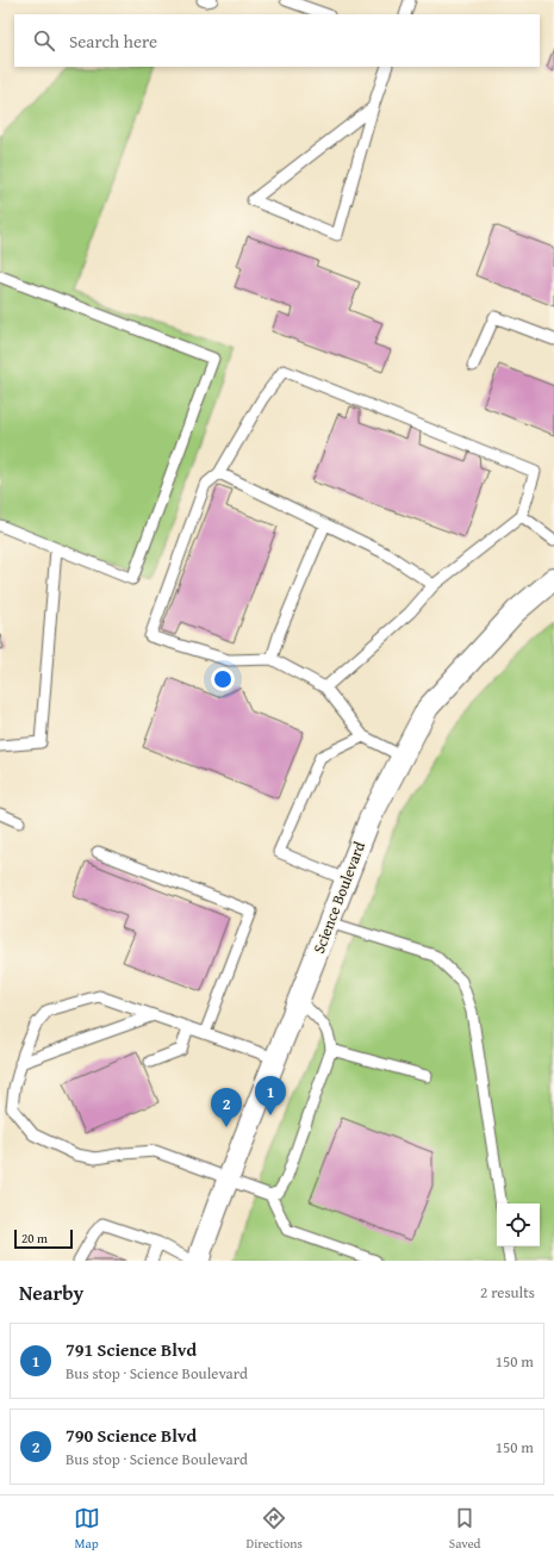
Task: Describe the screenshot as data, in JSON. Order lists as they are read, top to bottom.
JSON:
{
  "streets": {
    "street": ["Science Boulevard"]
  },
  "scale_bar": "20 m",
  "page": {
    "search": "Search here",
    "pins": ["1", "2"],
    "scale": "20 m",
    "heading": ["Nearby", "2 results"],
    "list": [
      {
        "mark": "1",
        "name": "791 Science Blvd",
        "note": "Bus stop · Science Boulevard",
        "value": "150 m"
      },
      {
        "mark": "2",
        "name": "790 Science Blvd",
        "note": "Bus stop · Science Boulevard",
        "value": "150 m"
      }
    ],
    "nav": ["Map", "Directions", "Saved"]
  }
}
